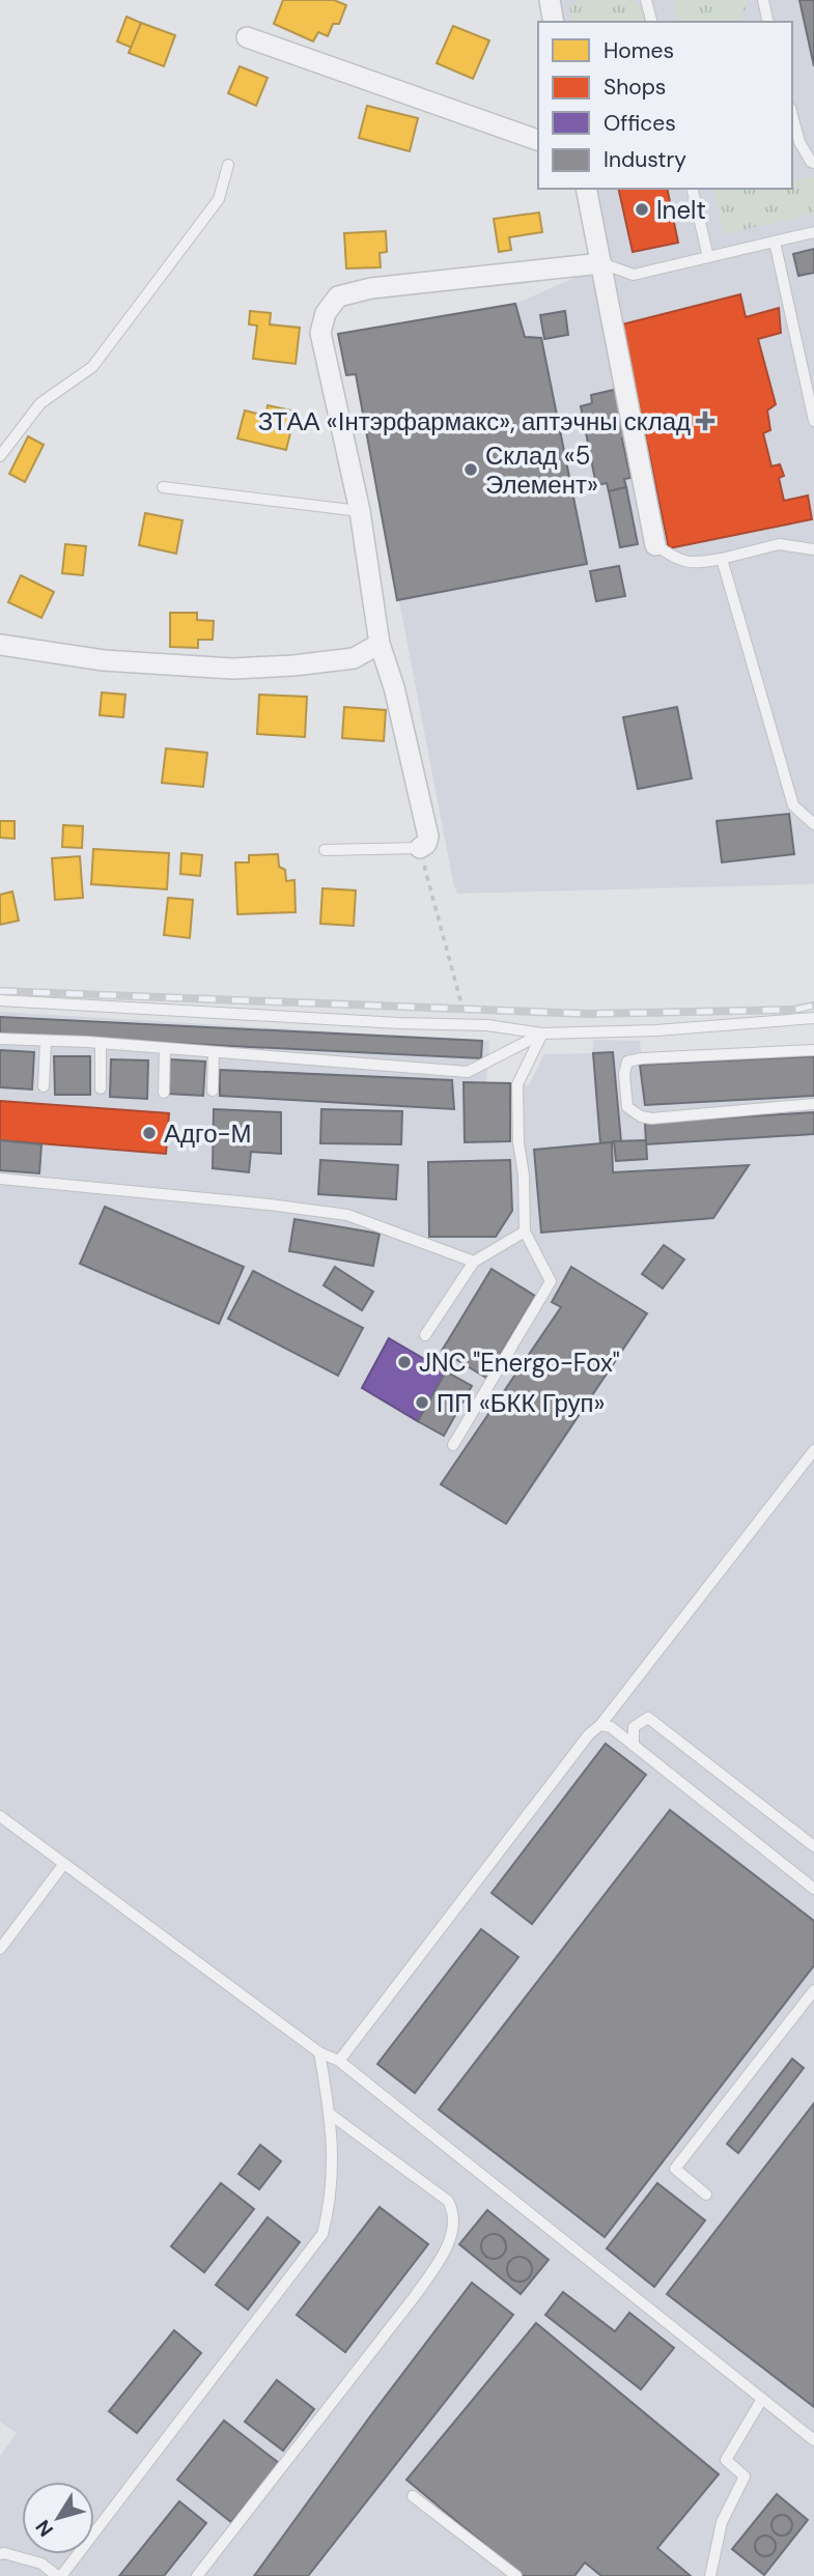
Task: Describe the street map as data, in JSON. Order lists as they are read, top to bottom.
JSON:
{
  "places": {
    "other": [
      "Inelt",
      "Склад «5 Элемент»",
      "Адго-М",
      "JNC \"Energo-Fox\"",
      "ПП «БКК Груп»"
    ],
    "health": ["ЗТАА «Інтэрфармакс», аптэчны склад"]
  },
  "legend": [
    "Homes",
    "Shops",
    "Offices",
    "Industry"
  ],
  "north": "bottom left"
}
